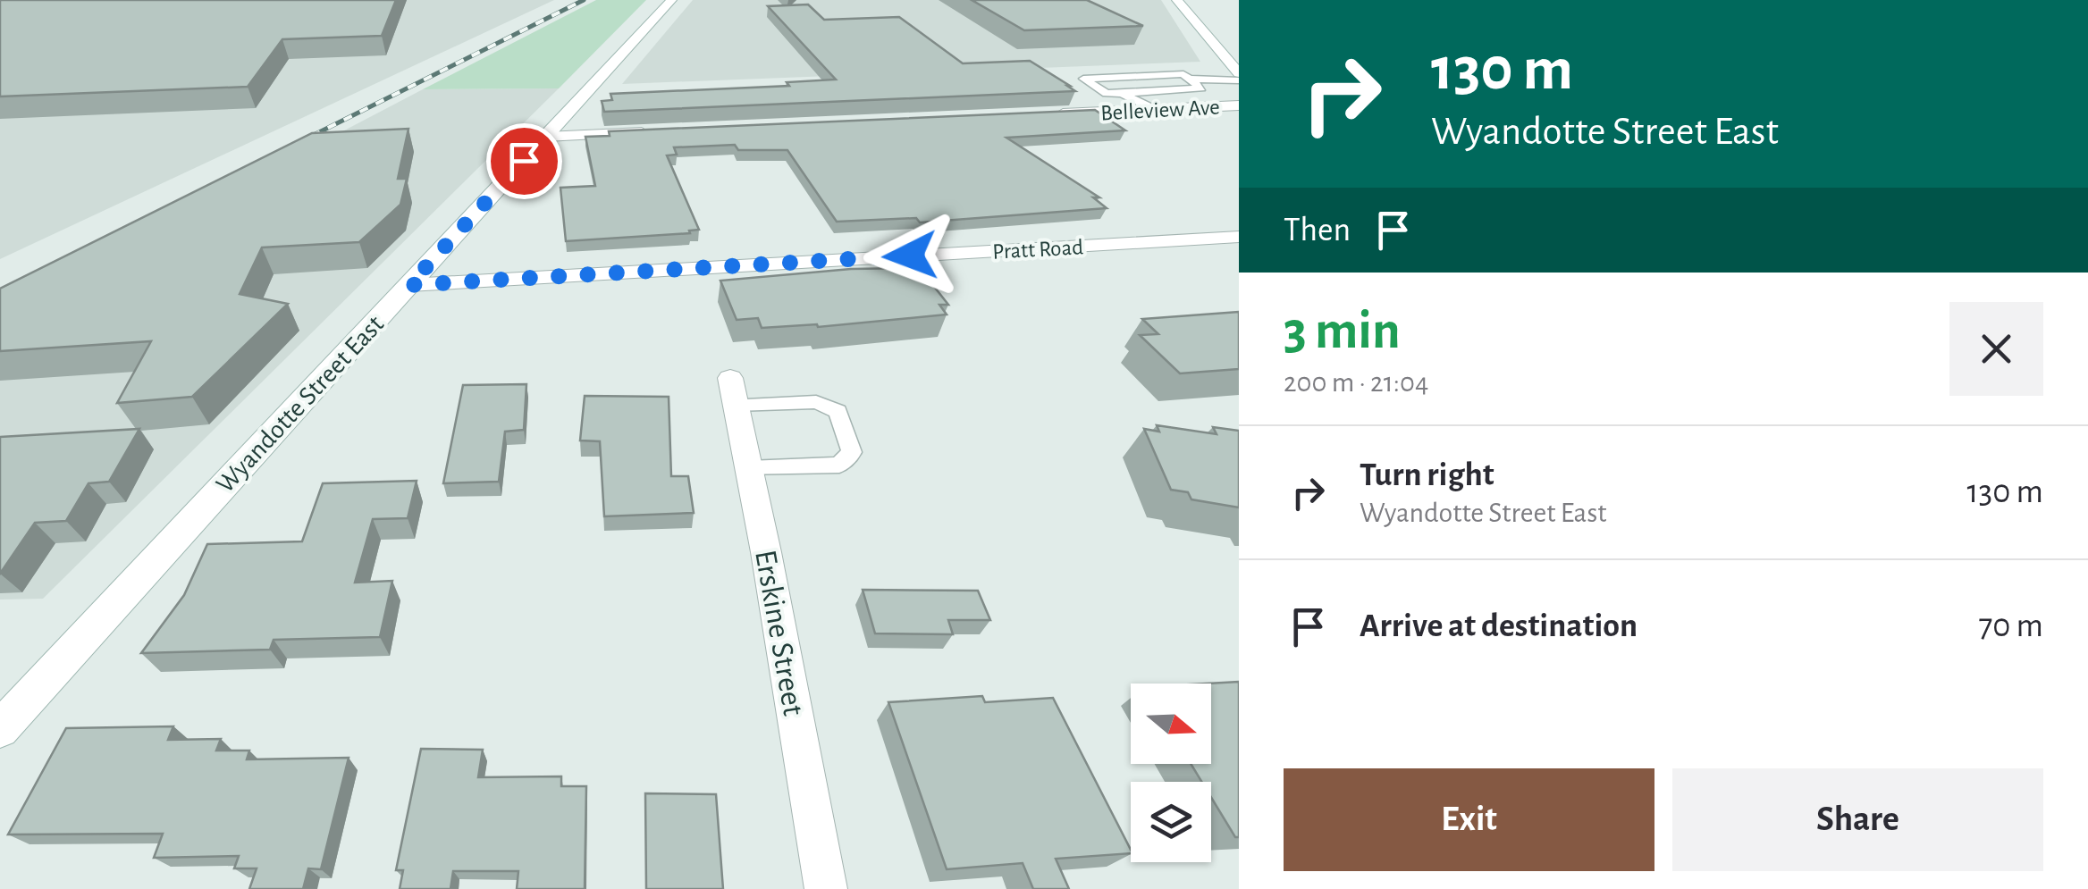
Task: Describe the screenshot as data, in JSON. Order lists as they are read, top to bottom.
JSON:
{
  "streets": {
    "main road": [
      "Belleview Ave",
      "Pratt Road",
      "Wyandotte Street East",
      "Erskine Street"
    ]
  },
  "crossings": [
    ["Pratt Road", "Wyandotte Street East"]
  ],
  "north": "right",
  "page": {
    "turn": ["130 m", "Wyandotte Street East"],
    "then": "Then",
    "heading": ["3 min", "200 m · 21:04"],
    "list": [
      {
        "name": "Turn right",
        "note": "Wyandotte Street East",
        "value": "130 m"
      },
      {
        "name": "Arrive at destination",
        "value": "70 m"
      }
    ],
    "buttons": ["Exit", "Share"]
  }
}
